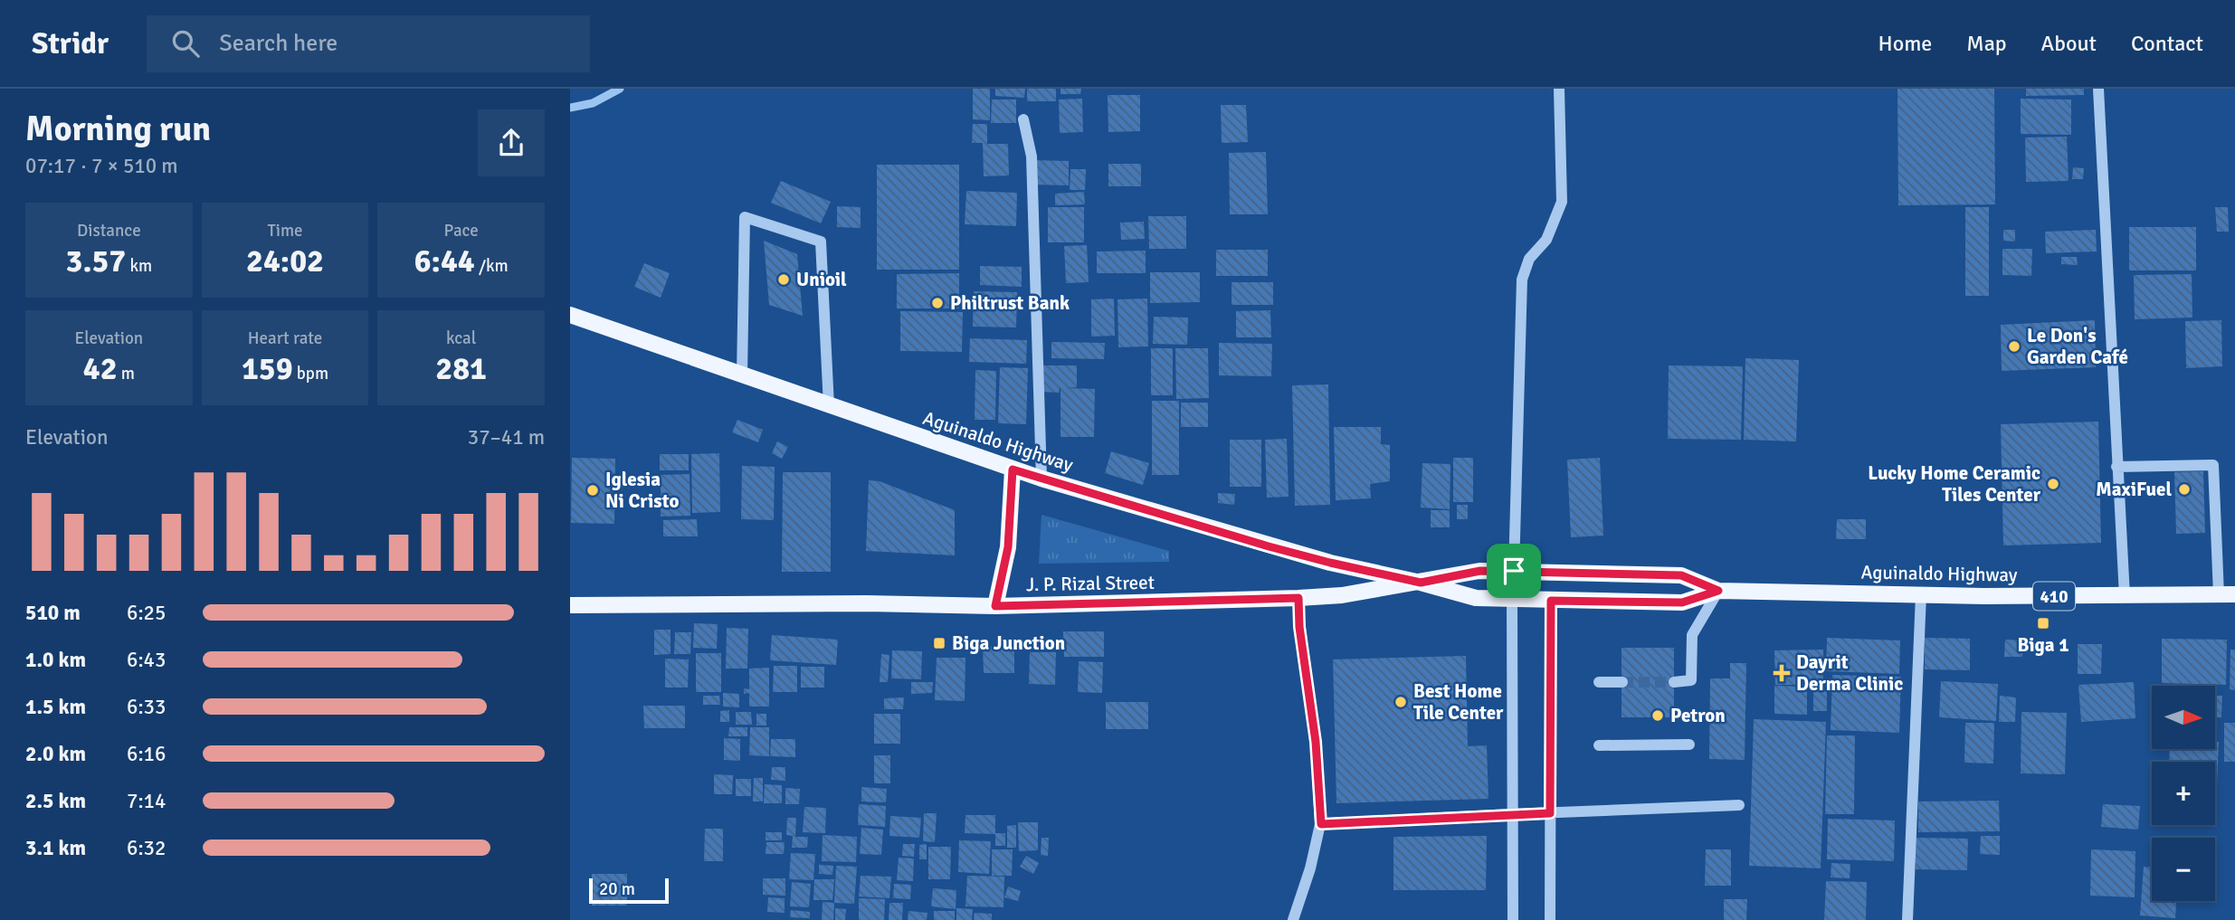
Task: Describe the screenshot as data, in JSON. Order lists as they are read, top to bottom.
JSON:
{
  "streets": {
    "main road": ["Aguinaldo Highway", "J. P. Rizal Street", "410"]
  },
  "crossings": [
    ["Aguinaldo Highway", "J. P. Rizal Street"]
  ],
  "places": {
    "other": [
      "Unioil",
      "Philtrust Bank",
      "Le Don's Garden Café",
      "Lucky Home Ceramic Tiles Center",
      "MaxiFuel",
      "Iglesia Ni Cristo",
      "Best Home Tile Center",
      "Petron"
    ],
    "transit": ["Biga 1", "Biga Junction"],
    "health": ["Dayrit Derma Clinic"]
  },
  "scale_bar": "20 m",
  "north": "right",
  "page": {
    "header": "Stridr",
    "search": "Search here",
    "nav": [
      "Home",
      "Map",
      "About",
      "Contact"
    ],
    "heading": ["Morning run", "07:17 · 7 × 510 m"],
    "stats": [
      ["Distance", "3.57 km"],
      ["Time", "24:02"],
      ["Pace", "6:44 /km"],
      ["Elevation", "42 m"],
      ["Heart rate", "159 bpm"],
      ["kcal", "281"]
    ],
    "chart": ["Elevation", "37–41 m"],
    "list": [
      {
        "name": "510 m",
        "note": "6:25"
      },
      {
        "name": "1.0 km",
        "note": "6:43"
      },
      {
        "name": "1.5 km",
        "note": "6:33"
      },
      {
        "name": "2.0 km",
        "note": "6:16"
      },
      {
        "name": "2.5 km",
        "note": "7:14"
      },
      {
        "name": "3.1 km",
        "note": "6:32"
      }
    ],
    "map_buttons": ["+", "−"],
    "scale": "20 m"
  }
}
